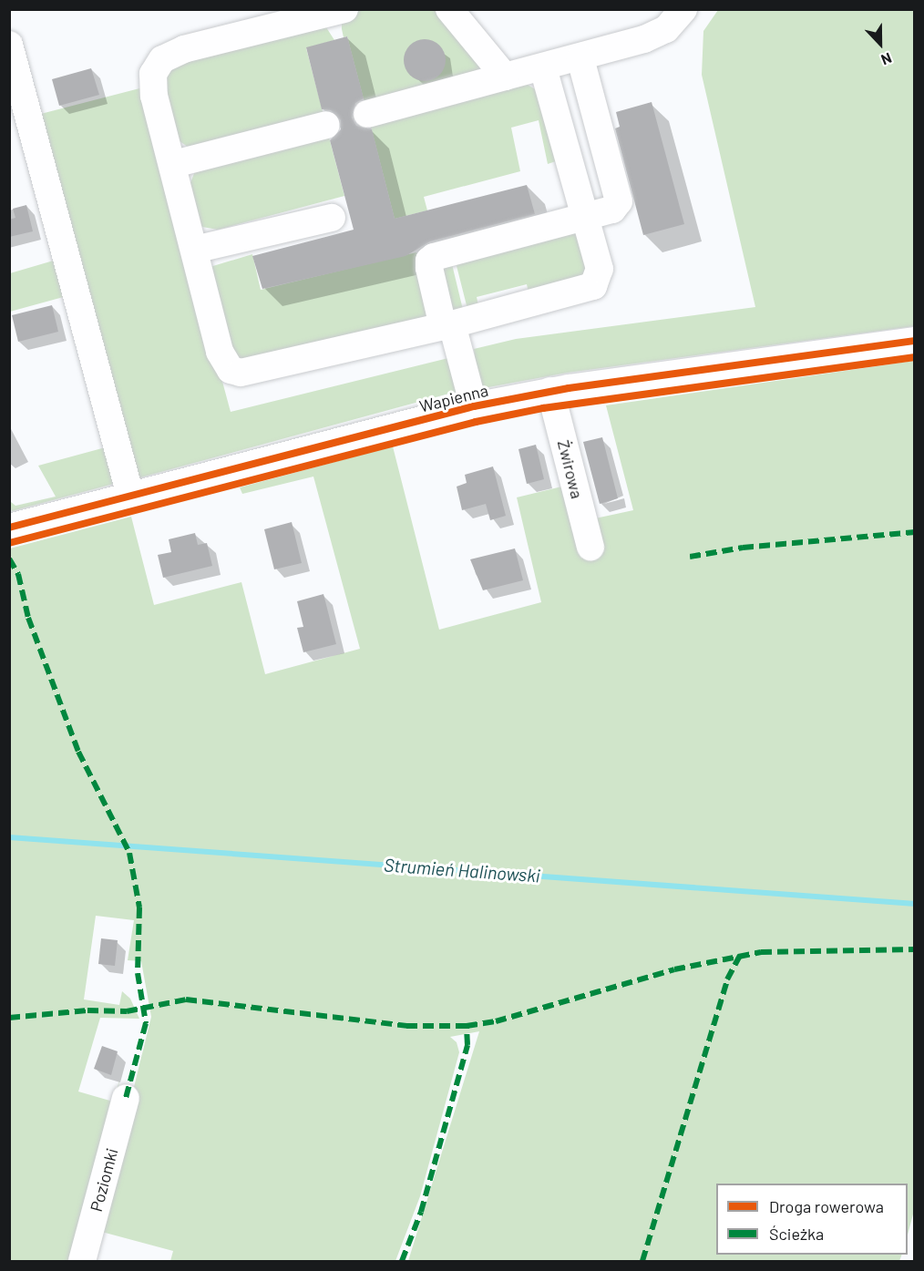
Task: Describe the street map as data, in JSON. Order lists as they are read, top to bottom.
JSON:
{
  "streets": {
    "street": ["Wapienna", "Żwirowa", "Poziomki"]
  },
  "crossings": [
    ["Wapienna", "Żwirowa"]
  ],
  "water": ["Strumień Halinowski"],
  "legend": ["Droga rowerowa", "Ścieżka"],
  "north": "bottom"
}
